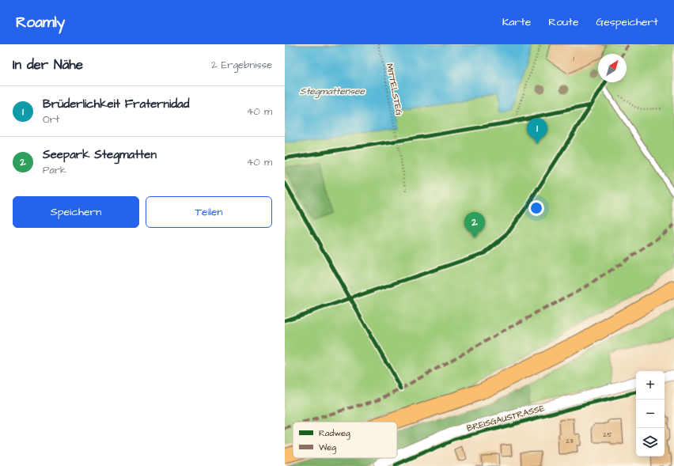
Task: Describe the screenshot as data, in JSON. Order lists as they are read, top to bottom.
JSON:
{
  "streets": {
    "street": ["BREISGAUSTRASSE"],
    "path": ["MITTELSTEG"]
  },
  "water": ["Stegmattensee"],
  "house_numbers": ["1", "25", "23"],
  "legend": ["Radweg", "Weg"],
  "north": "top right",
  "page": {
    "header": "Roamly",
    "nav": ["Karte", "Route", "Gespeichert"],
    "heading": ["In der Nähe", "2 Ergebnisse"],
    "list": [
      {
        "mark": "1",
        "name": "Brüderlichkeit Fraternidad",
        "note": "Ort",
        "value": "40 m"
      },
      {
        "mark": "2",
        "name": "Seepark Stegmatten",
        "note": "Park",
        "value": "40 m"
      }
    ],
    "pins": ["1", "2"],
    "buttons": ["Speichern", "Teilen"],
    "map_buttons": ["+", "−"]
  }
}
